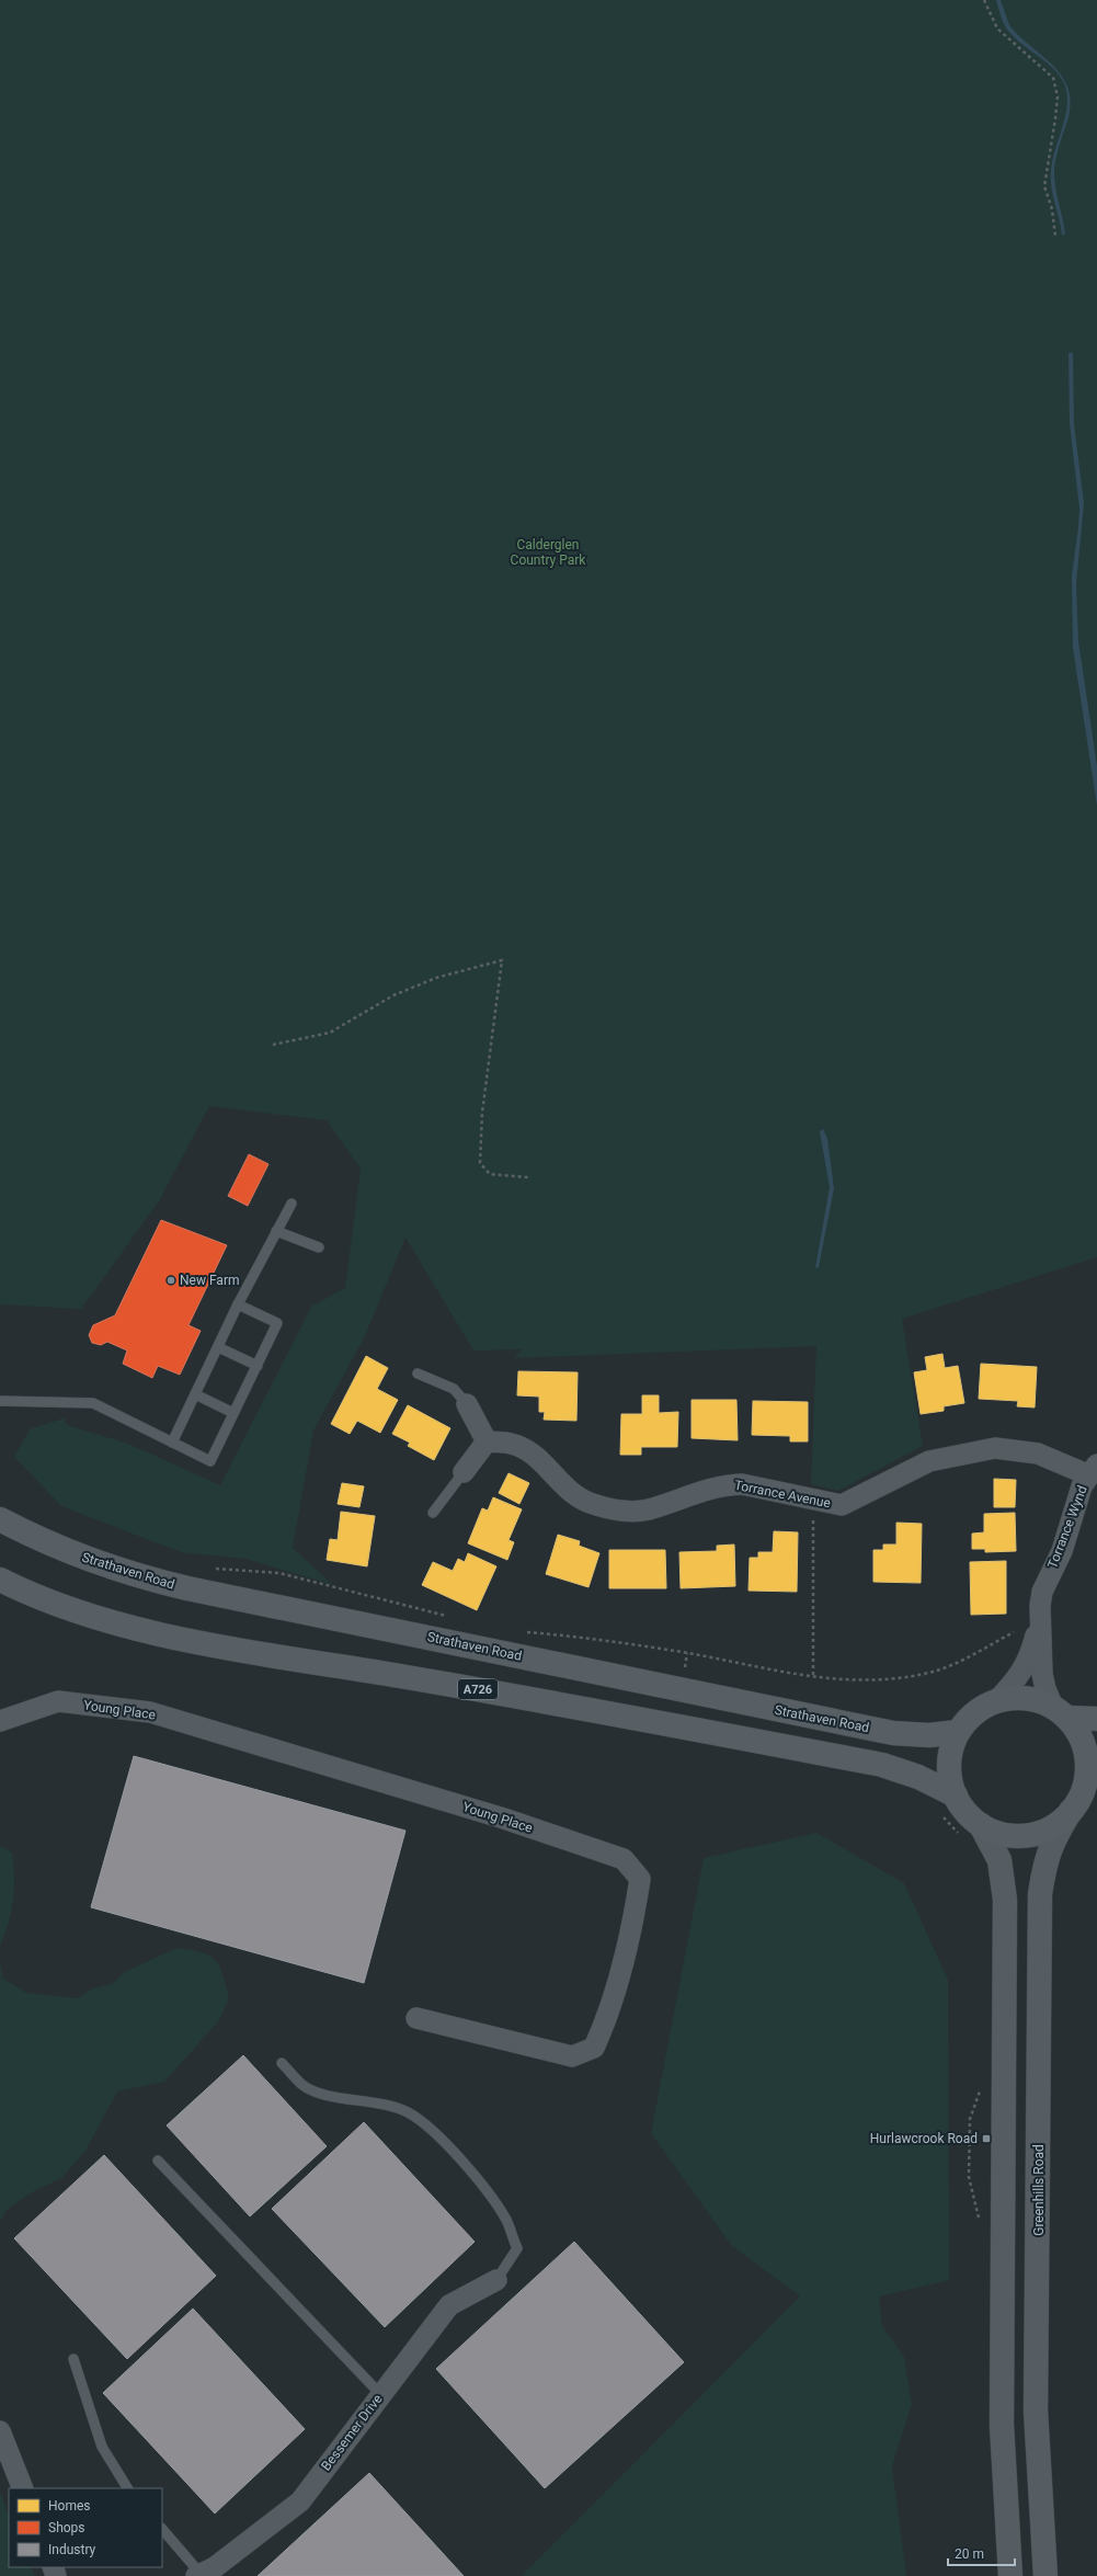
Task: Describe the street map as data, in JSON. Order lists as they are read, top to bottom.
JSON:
{
  "streets": {
    "main road": ["Strathaven Road", "A726"],
    "street": [
      "Torrance Avenue",
      "Torrance Wynd",
      "Young Place",
      "Greenhills Road",
      "Bessemer Drive"
    ]
  },
  "crossings": [
    ["Torrance Avenue", "Torrance Wynd"],
    ["Torrance Wynd", "Strathaven Road"],
    ["Torrance Wynd", "A726"],
    ["Torrance Wynd", "Greenhills Road"],
    ["Strathaven Road", "A726"],
    ["Strathaven Road", "Greenhills Road"],
    ["A726", "Greenhills Road"]
  ],
  "parks": ["Calderglen Country Park"],
  "places": {
    "other": ["New Farm"],
    "transit": ["Hurlawcrook Road"]
  },
  "legend": ["Homes", "Shops", "Industry"],
  "scale_bar": "20 m"
}
